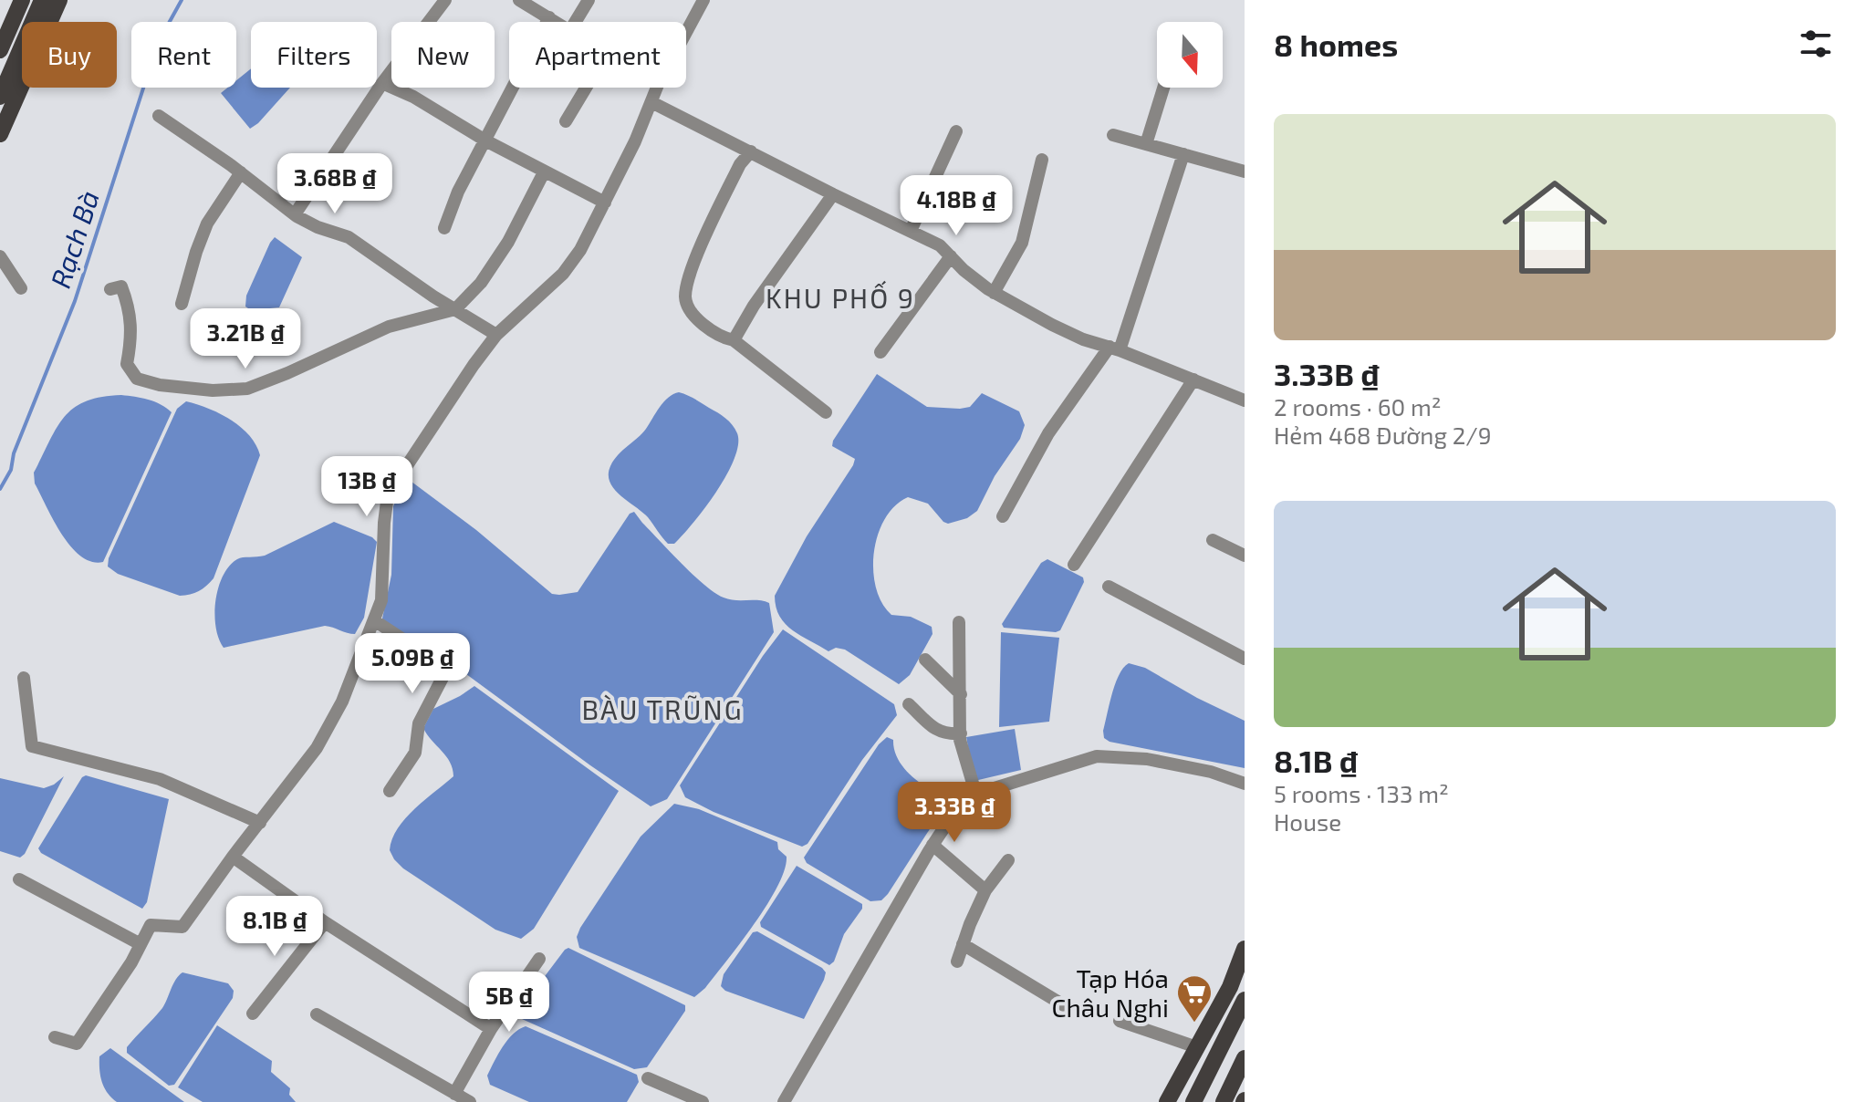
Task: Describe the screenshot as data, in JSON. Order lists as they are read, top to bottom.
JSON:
{
  "districts": ["KHU PHỐ 9", "BÀU TRŨNG"],
  "water": ["Rạch Bà"],
  "places": {
    "supermarket": ["Tạp Hóa Châu Nghi"]
  },
  "north": "bottom",
  "page": {
    "heading": "8 homes",
    "chip": [
      "Buy",
      "Rent",
      "Filters",
      "New",
      "Apartment"
    ],
    "list": [
      {
        "name": "3.33B ₫",
        "note": "2 rooms · 60 m² · Hẻm 468 Đường 2/9"
      },
      {
        "name": "8.1B ₫",
        "note": "5 rooms · 133 m² · House"
      }
    ],
    "price": [
      "3.68B ₫",
      "4.18B ₫",
      "3.21B ₫",
      "13B ₫",
      "5.09B ₫",
      "3.33B ₫",
      "8.1B ₫",
      "5B ₫"
    ]
  }
}
